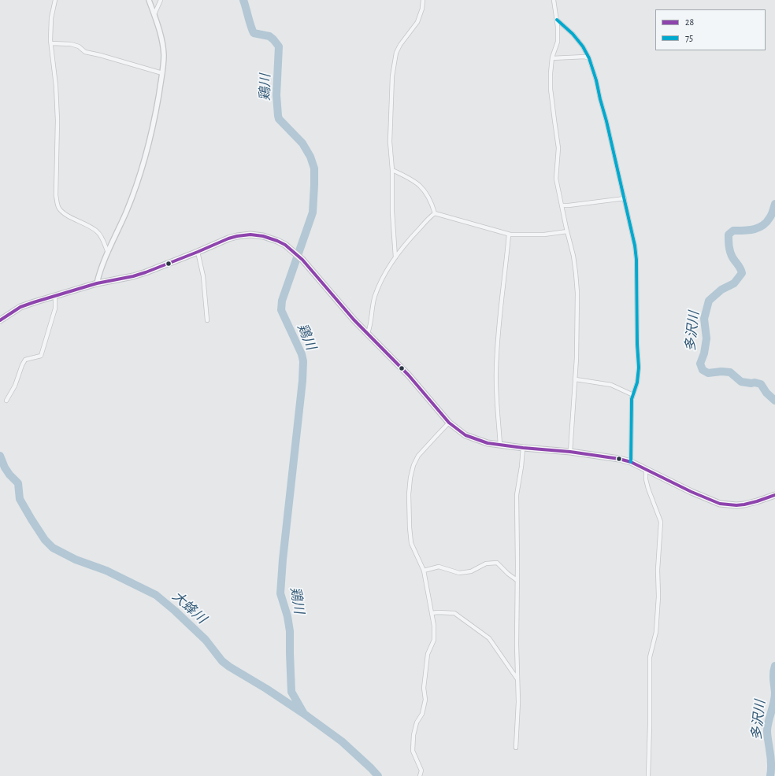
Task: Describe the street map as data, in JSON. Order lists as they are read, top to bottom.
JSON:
{
  "water": ["鶏川", "多沢川", "大蜂川"],
  "lines": ["transit line 75", "transit line 28"],
  "legend": ["28", "75"]
}
